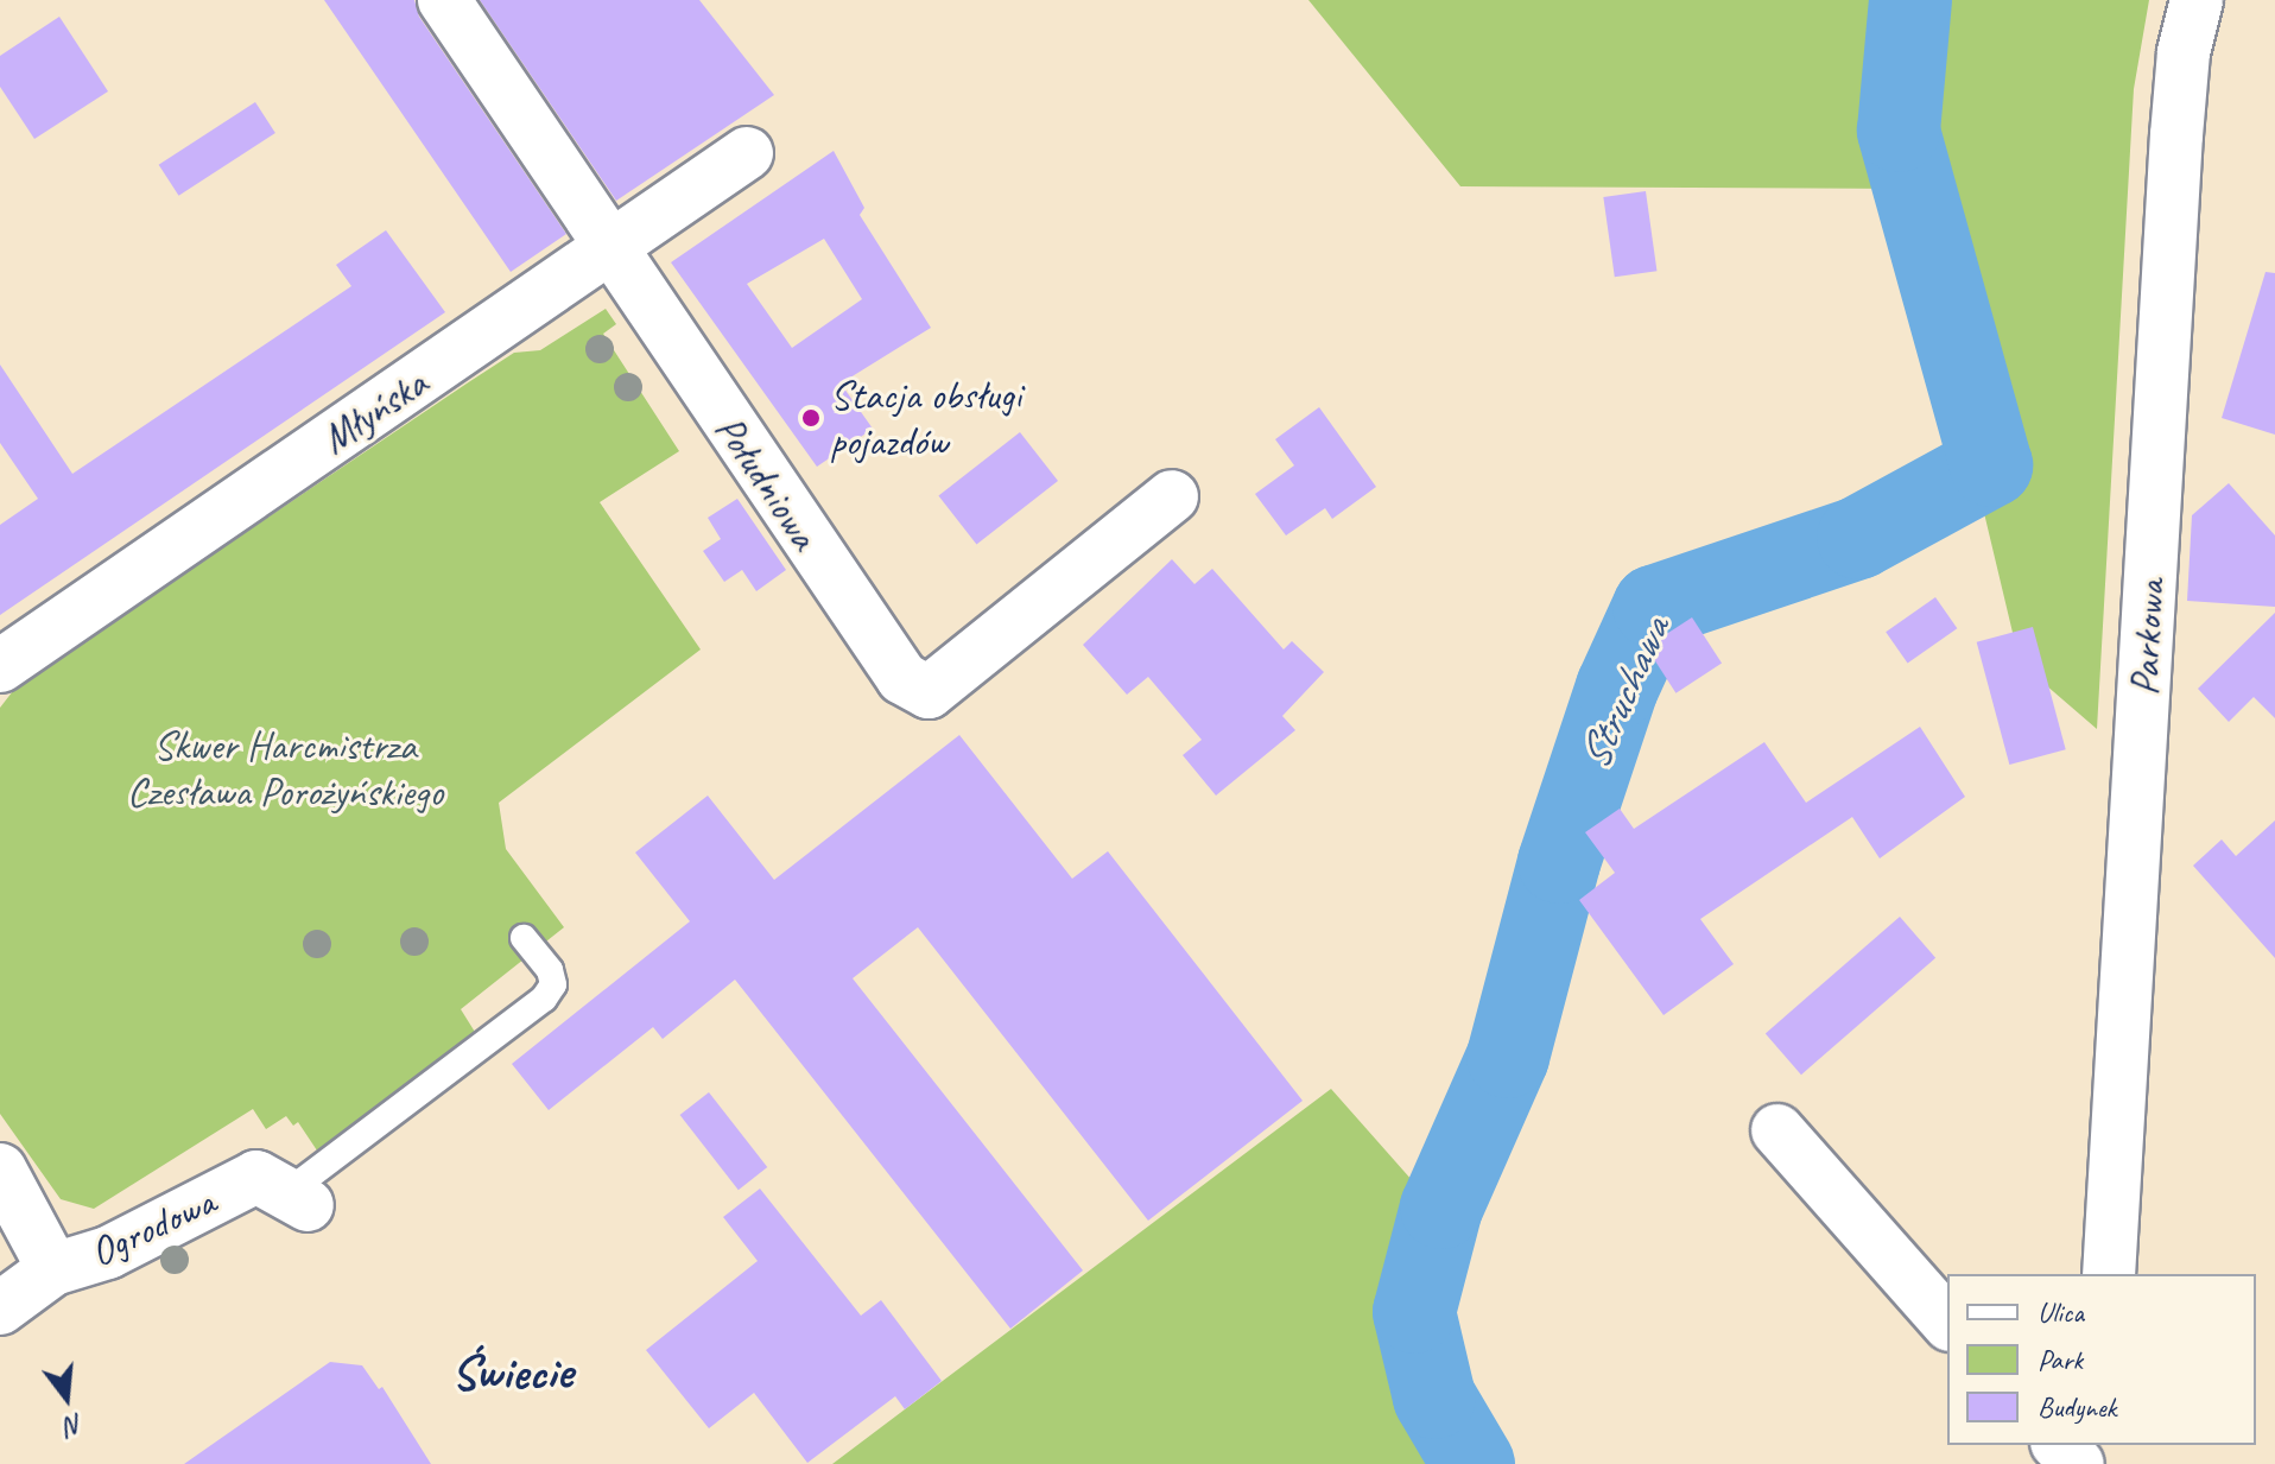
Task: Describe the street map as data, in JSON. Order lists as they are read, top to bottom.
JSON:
{
  "streets": {
    "street": [
      "Młyńska",
      "Południowa",
      "Parkowa",
      "Ogrodowa"
    ]
  },
  "crossings": [
    ["Młyńska", "Południowa"]
  ],
  "districts": ["Świecie"],
  "water": ["Struchawa"],
  "parks": ["Skwer Harcmistrza Czesława Porożyńskiego"],
  "places": ["Stacja obsługi pojazdów"],
  "legend": ["Ulica", "Park", "Budynek"],
  "north": "bottom"
}
